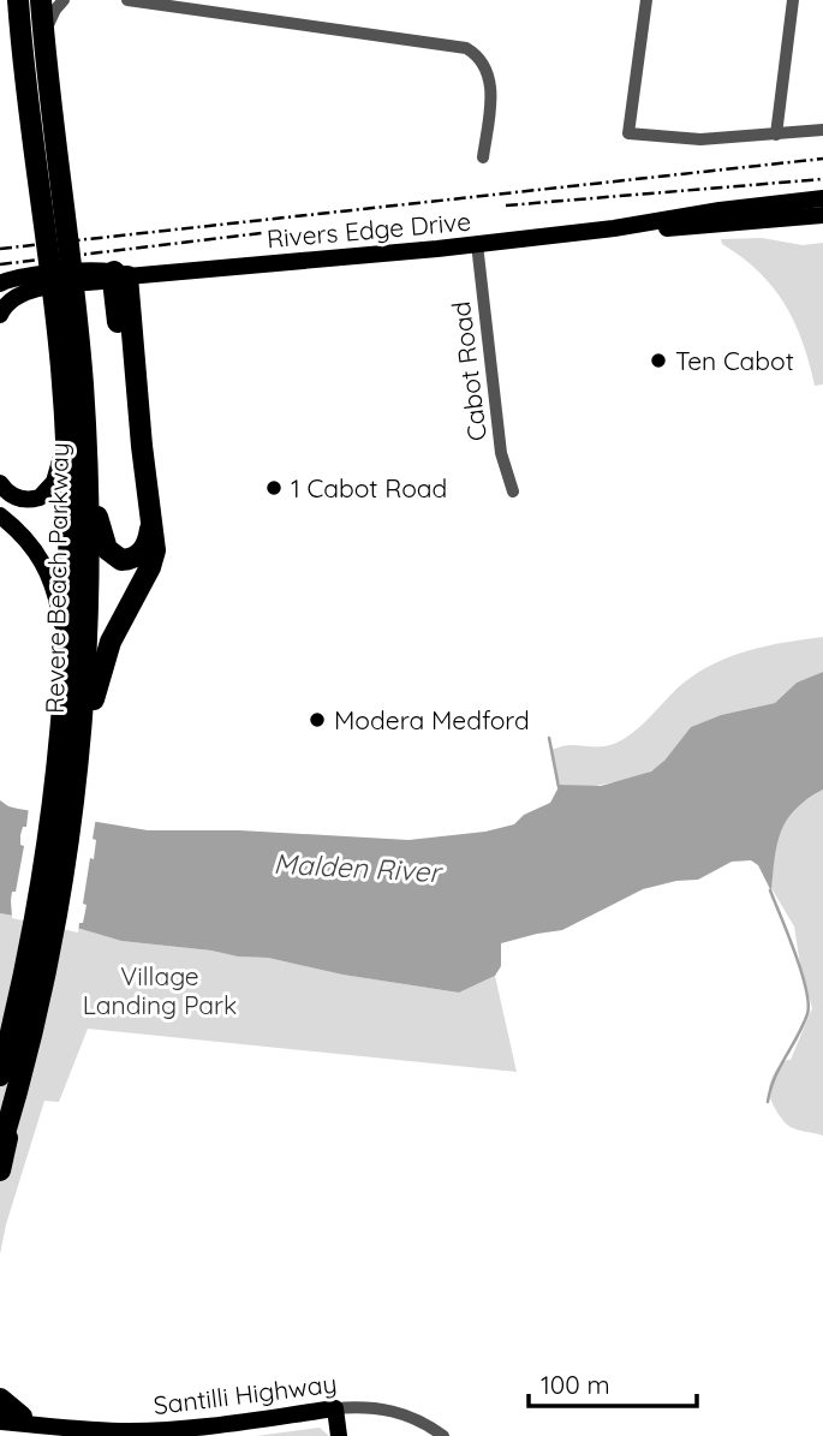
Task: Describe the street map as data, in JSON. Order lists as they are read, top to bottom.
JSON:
{
  "streets": {
    "highway": ["Revere Beach Parkway"],
    "main road": ["Rivers Edge Drive", "Santilli Highway"],
    "street": ["Cabot Road"]
  },
  "crossings": [
    ["Rivers Edge Drive", "Cabot Road"]
  ],
  "water": ["Malden River"],
  "parks": ["Village Landing Park"],
  "places": ["Ten Cabot", "1 Cabot Road", "Modera Medford"],
  "scale_bar": "100 m"
}
